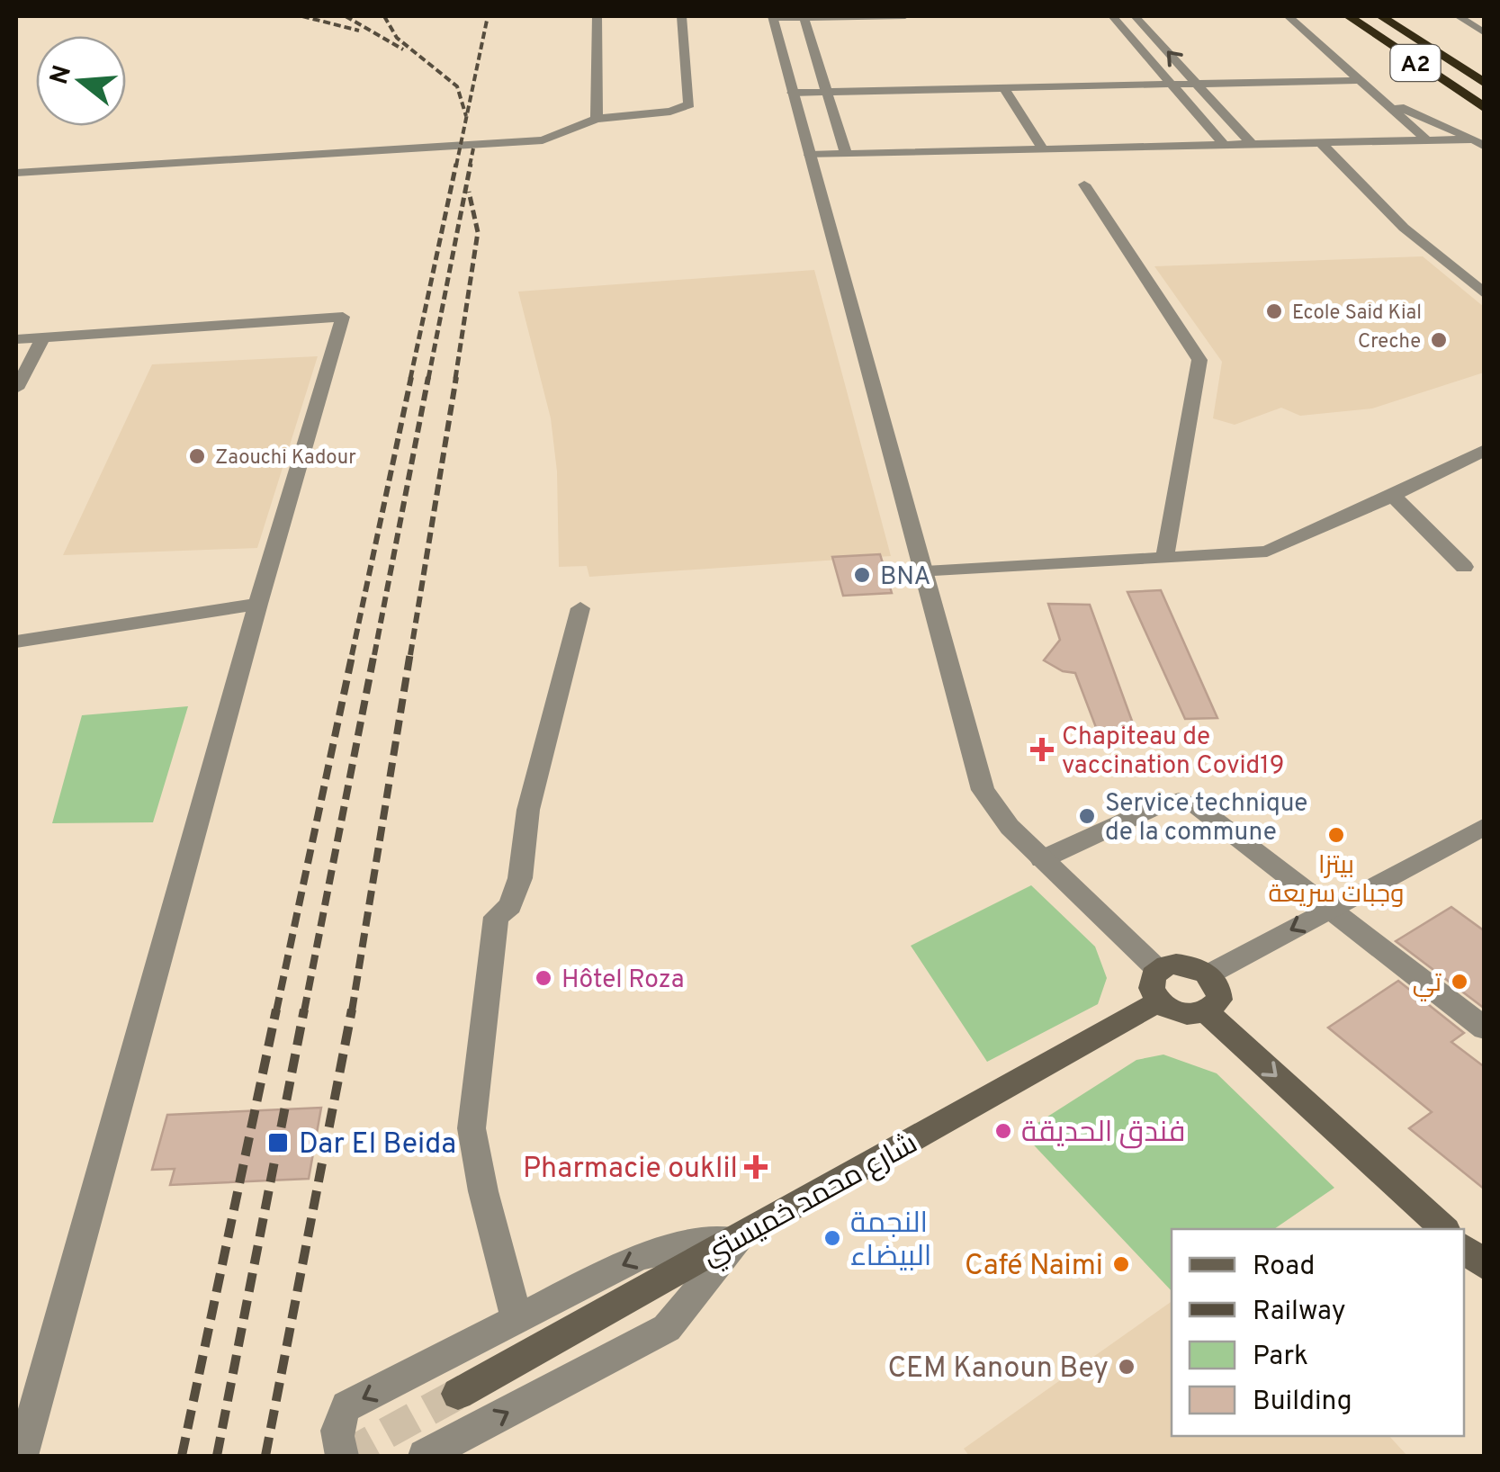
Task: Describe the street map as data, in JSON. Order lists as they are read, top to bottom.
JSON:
{
  "streets": {
    "highway": ["A2"],
    "main road": ["شارع محمد خميستي"]
  },
  "places": {
    "other": [
      "Ecole Said Kial",
      "Creche",
      "Zaouchi Kadour",
      "BNA",
      "Service technique de la commune",
      "بيتزا وجبات سريعة",
      "Hôtel Roza",
      "تي",
      "فندق الحديقة",
      "النجمة البيضاء",
      "Café Naimi",
      "CEM Kanoun Bey"
    ],
    "health": ["Chapiteau de vaccination Covid19", "Pharmacie ouklil"],
    "transit": ["Dar El Beida"]
  },
  "legend": [
    "Road",
    "Railway",
    "Park",
    "Building"
  ],
  "north": "left"
}
